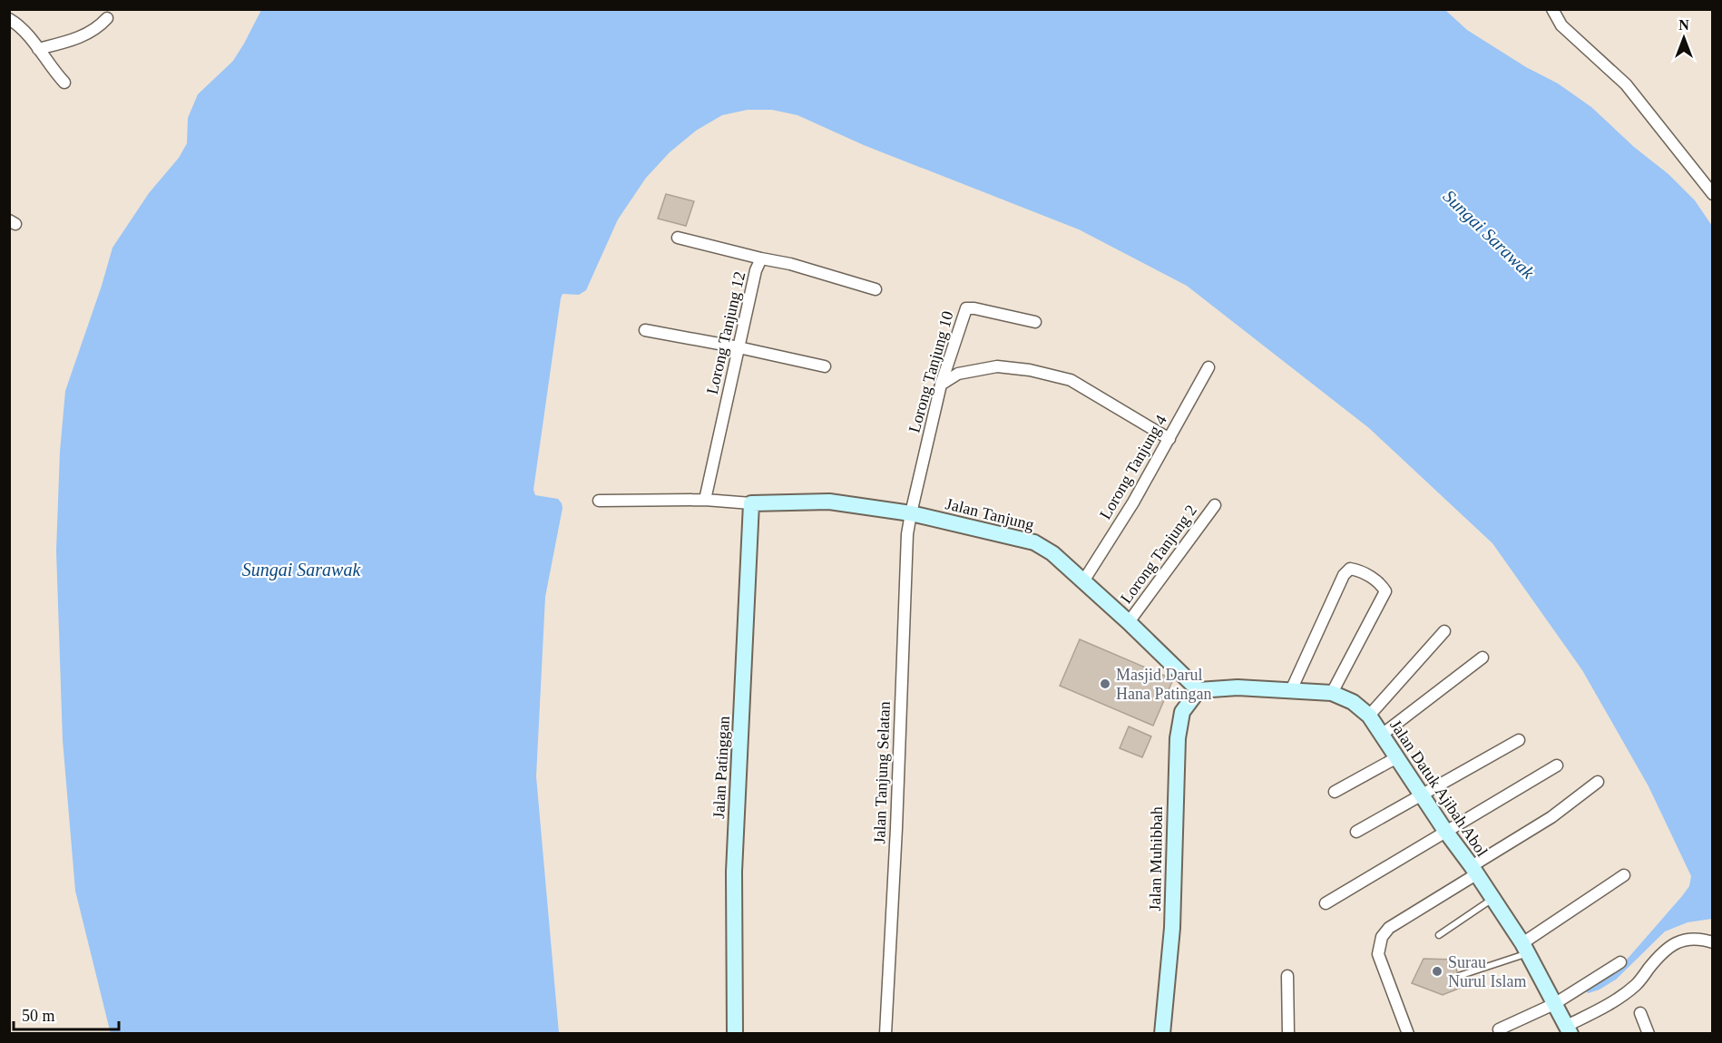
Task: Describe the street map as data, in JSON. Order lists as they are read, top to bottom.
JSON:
{
  "streets": {
    "main road": [
      "Jalan Tanjung",
      "Jalan Patinggan",
      "Jalan Datuk Ajibah Abol",
      "Jalan Muhibbah"
    ],
    "street": [
      "Lorong Tanjung 12",
      "Lorong Tanjung 10",
      "Lorong Tanjung 4",
      "Lorong Tanjung 2",
      "Jalan Tanjung Selatan"
    ]
  },
  "crossings": [
    ["Lorong Tanjung 10", "Jalan Tanjung"],
    ["Lorong Tanjung 10", "Jalan Tanjung Selatan"],
    ["Lorong Tanjung 4", "Jalan Tanjung"],
    ["Jalan Tanjung", "Lorong Tanjung 2"],
    ["Jalan Tanjung", "Jalan Patinggan"],
    ["Jalan Tanjung", "Jalan Tanjung Selatan"],
    ["Jalan Tanjung", "Jalan Datuk Ajibah Abol"],
    ["Jalan Tanjung", "Jalan Muhibbah"],
    ["Jalan Datuk Ajibah Abol", "Jalan Muhibbah"]
  ],
  "water": ["Sungai Sarawak"],
  "places": ["Masjid Darul Hana Patingan", "Surau Nurul Islam"],
  "scale_bar": "50 m",
  "north": "top"
}
